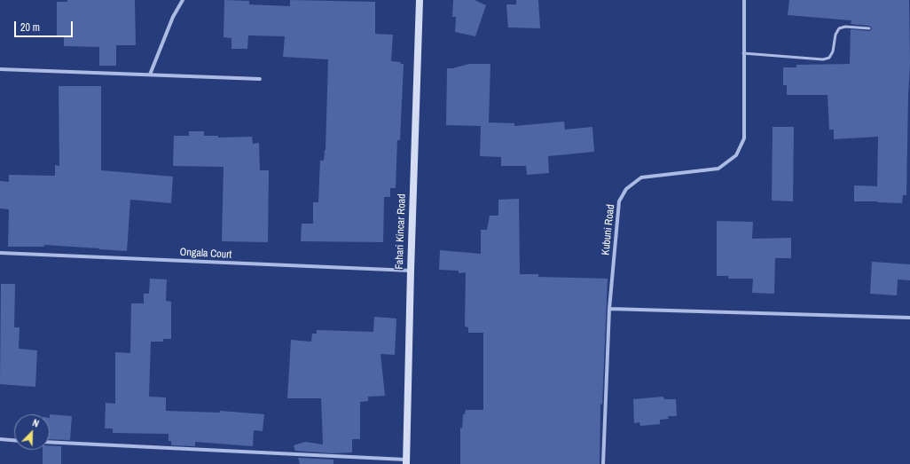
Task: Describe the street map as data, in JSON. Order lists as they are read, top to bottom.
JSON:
{
  "streets": {
    "street": ["Kubuni Road", "Fahari Kincar Road", "Ongala Court"]
  },
  "crossings": [
    ["Fahari Kincar Road", "Ongala Court"]
  ],
  "scale_bar": "20 m",
  "north": "top right"
}
